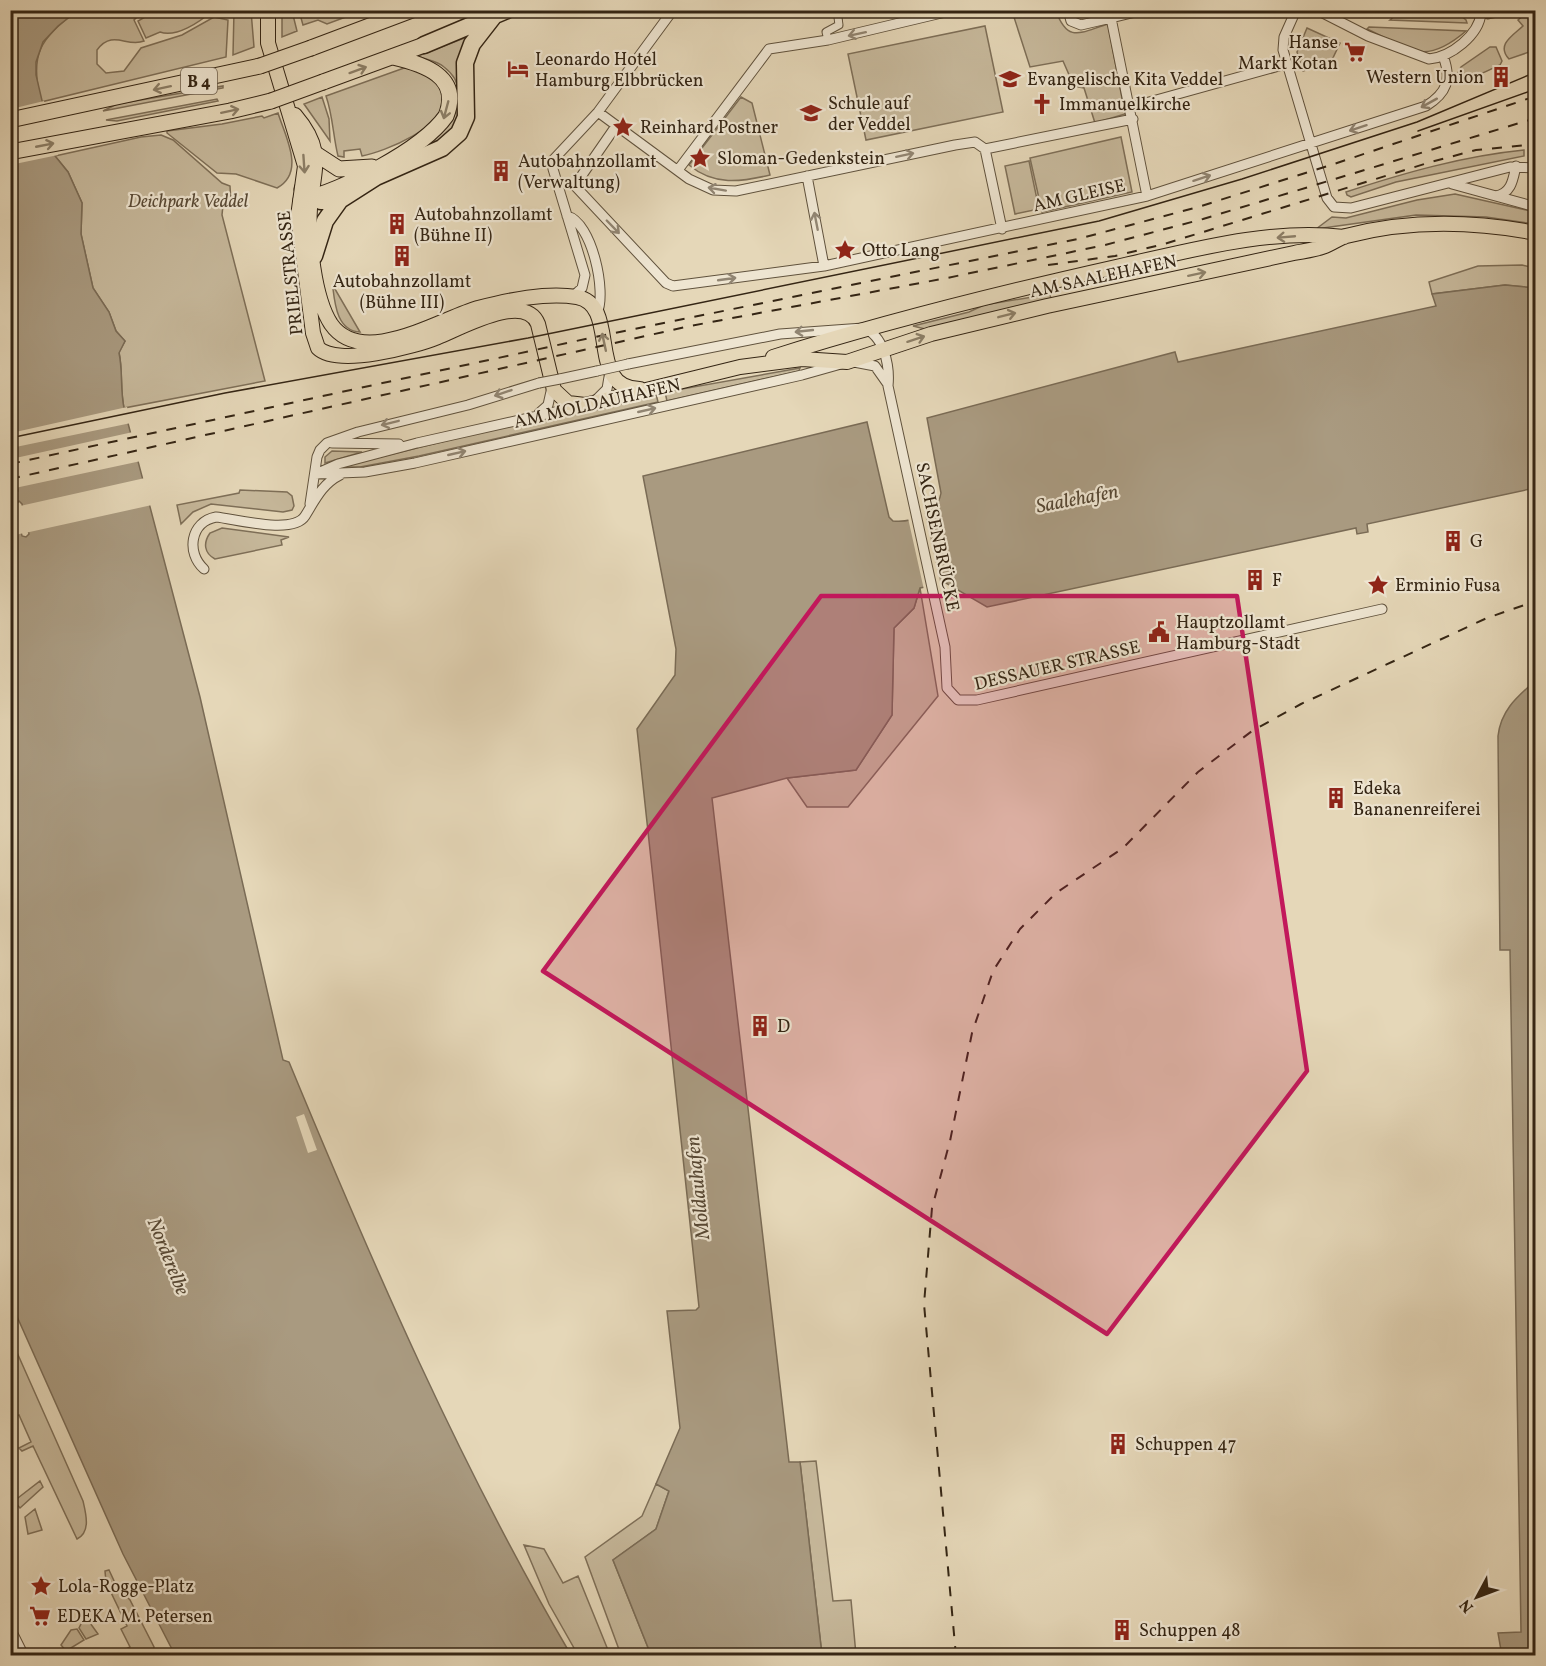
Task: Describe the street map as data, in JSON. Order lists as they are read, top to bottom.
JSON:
{
  "streets": {
    "highway": ["B 4"],
    "main road": ["PRIELSTRASSE", "AM SAALEHAFEN", "AM MOLDAUHAFEN"],
    "street": ["AM GLEISE", "SACHSENBRÜCKE", "DESSAUER STRASSE"]
  },
  "crossings": [
    ["AM SAALEHAFEN", "AM MOLDAUHAFEN"],
    ["AM SAALEHAFEN", "SACHSENBRÜCKE"],
    ["AM MOLDAUHAFEN", "SACHSENBRÜCKE"],
    ["SACHSENBRÜCKE", "DESSAUER STRASSE"]
  ],
  "water": ["Saalehafen", "Moldauhafen", "Norderelbe"],
  "parks": ["Deichpark Veddel"],
  "places": {
    "supermarket": ["Hanse Markt Kotan", "EDEKA M. Petersen"],
    "hotel": ["Leonardo Hotel Hamburg Elbbrücken"],
    "building": [
      "Western Union",
      "Autobahnzollamt (Verwaltung)",
      "Autobahnzollamt (Bühne II)",
      "Autobahnzollamt (Bühne III)",
      "G",
      "F",
      "Edeka Bananenreiferei",
      "D",
      "Schuppen 47",
      "Schuppen 48"
    ],
    "school or university": ["Evangelische Kita Veddel", "Schule auf der Veddel"],
    "church": ["Immanuelkirche"],
    "place": [
      "Reinhard Postner",
      "Sloman-Gedenkstein",
      "Otto Lang",
      "Erminio Fusa",
      "Lola-Rogge-Platz"
    ],
    "public building": ["Hauptzollamt Hamburg-Stadt"]
  },
  "north": "bottom left"
}
